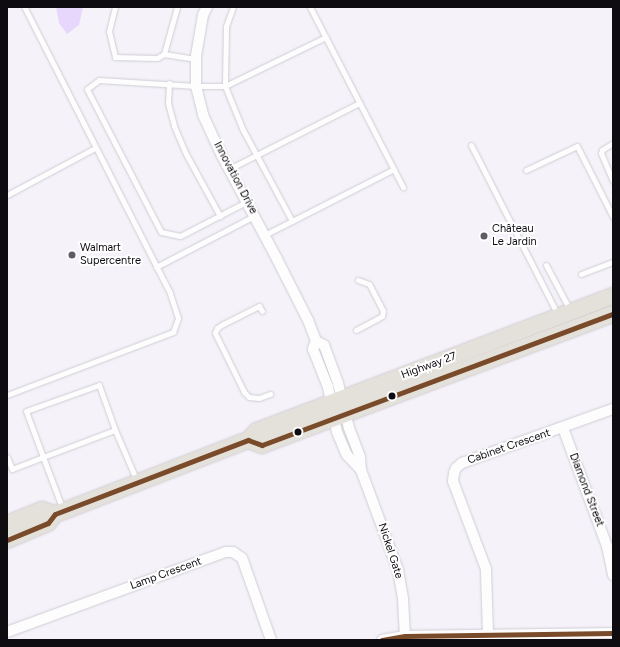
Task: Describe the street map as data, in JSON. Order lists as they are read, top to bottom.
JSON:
{
  "streets": {
    "main road": ["Highway 27"],
    "street": [
      "Innovation Drive",
      "Cabinet Crescent",
      "Diamond Street",
      "Nickel Gate",
      "Lamp Crescent"
    ]
  },
  "crossings": [
    ["Innovation Drive", "Highway 27"],
    ["Innovation Drive", "Nickel Gate"],
    ["Highway 27", "Nickel Gate"],
    ["Cabinet Crescent", "Diamond Street"]
  ],
  "places": ["Château Le Jardin", "Walmart Supercentre"]
}
